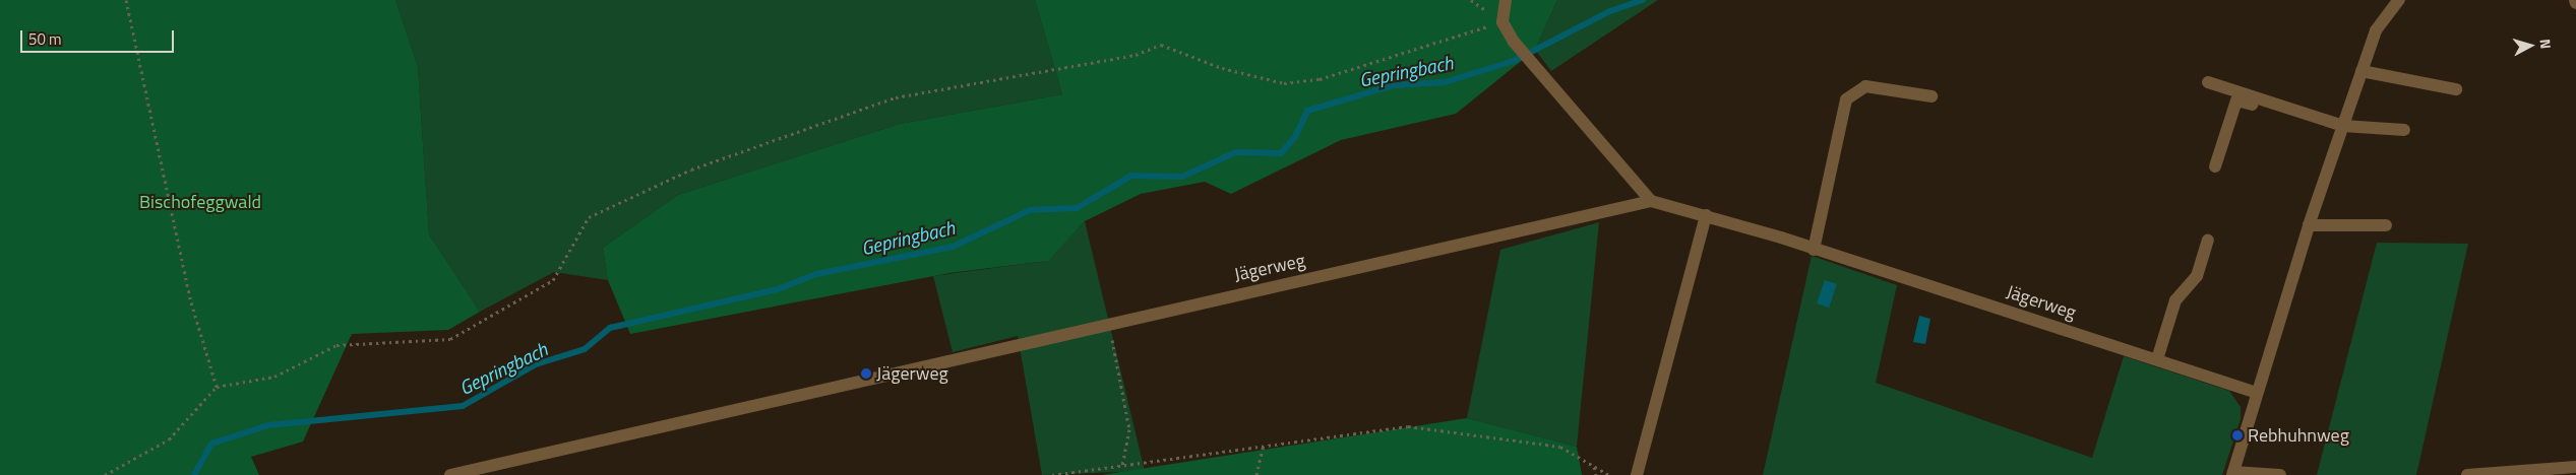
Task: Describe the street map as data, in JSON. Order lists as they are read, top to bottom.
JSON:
{
  "streets": {
    "street": ["Jägerweg"]
  },
  "water": ["Gepringbach"],
  "parks": ["Bischofeggwald"],
  "places": ["Jägerweg", "Rebhuhnweg"],
  "scale_bar": "50 m",
  "north": "right"
}
